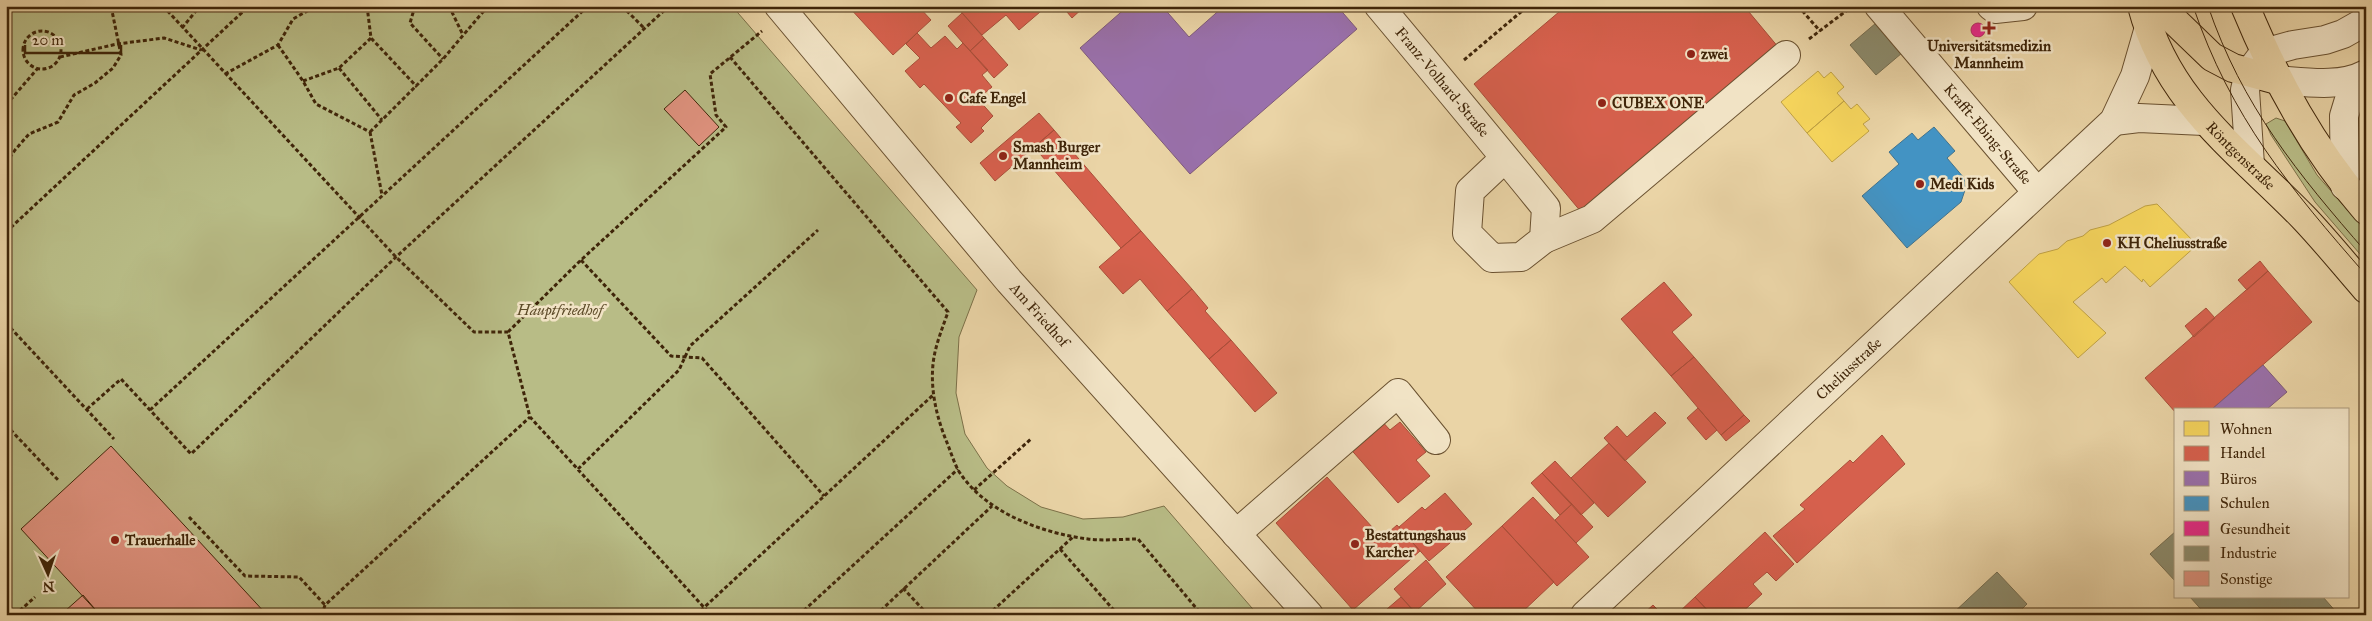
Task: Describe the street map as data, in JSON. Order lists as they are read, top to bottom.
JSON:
{
  "streets": {
    "main road": ["Röntgenstraße"],
    "street": [
      "Franz-Volhard-Straße",
      "Krafft-Ebing-Straße",
      "Am Friedhof",
      "Cheliusstraße"
    ]
  },
  "crossings": [
    ["Krafft-Ebing-Straße", "Cheliusstraße"],
    ["Röntgenstraße", "Cheliusstraße"]
  ],
  "parks": ["Hauptfriedhof"],
  "places": {
    "health": ["Universitätsmedizin Mannheim"],
    "other": [
      "zwei",
      "Cafe Engel",
      "CUBEX ONE",
      "Smash Burger Mannheim",
      "Medi Kids",
      "KH Cheliusstraße",
      "Trauerhalle",
      "Bestattungshaus Karcher"
    ]
  },
  "legend": [
    "Wohnen",
    "Handel",
    "Büros",
    "Schulen",
    "Gesundheit",
    "Industrie",
    "Sonstige"
  ],
  "scale_bar": "20 m",
  "north": "bottom"
}
